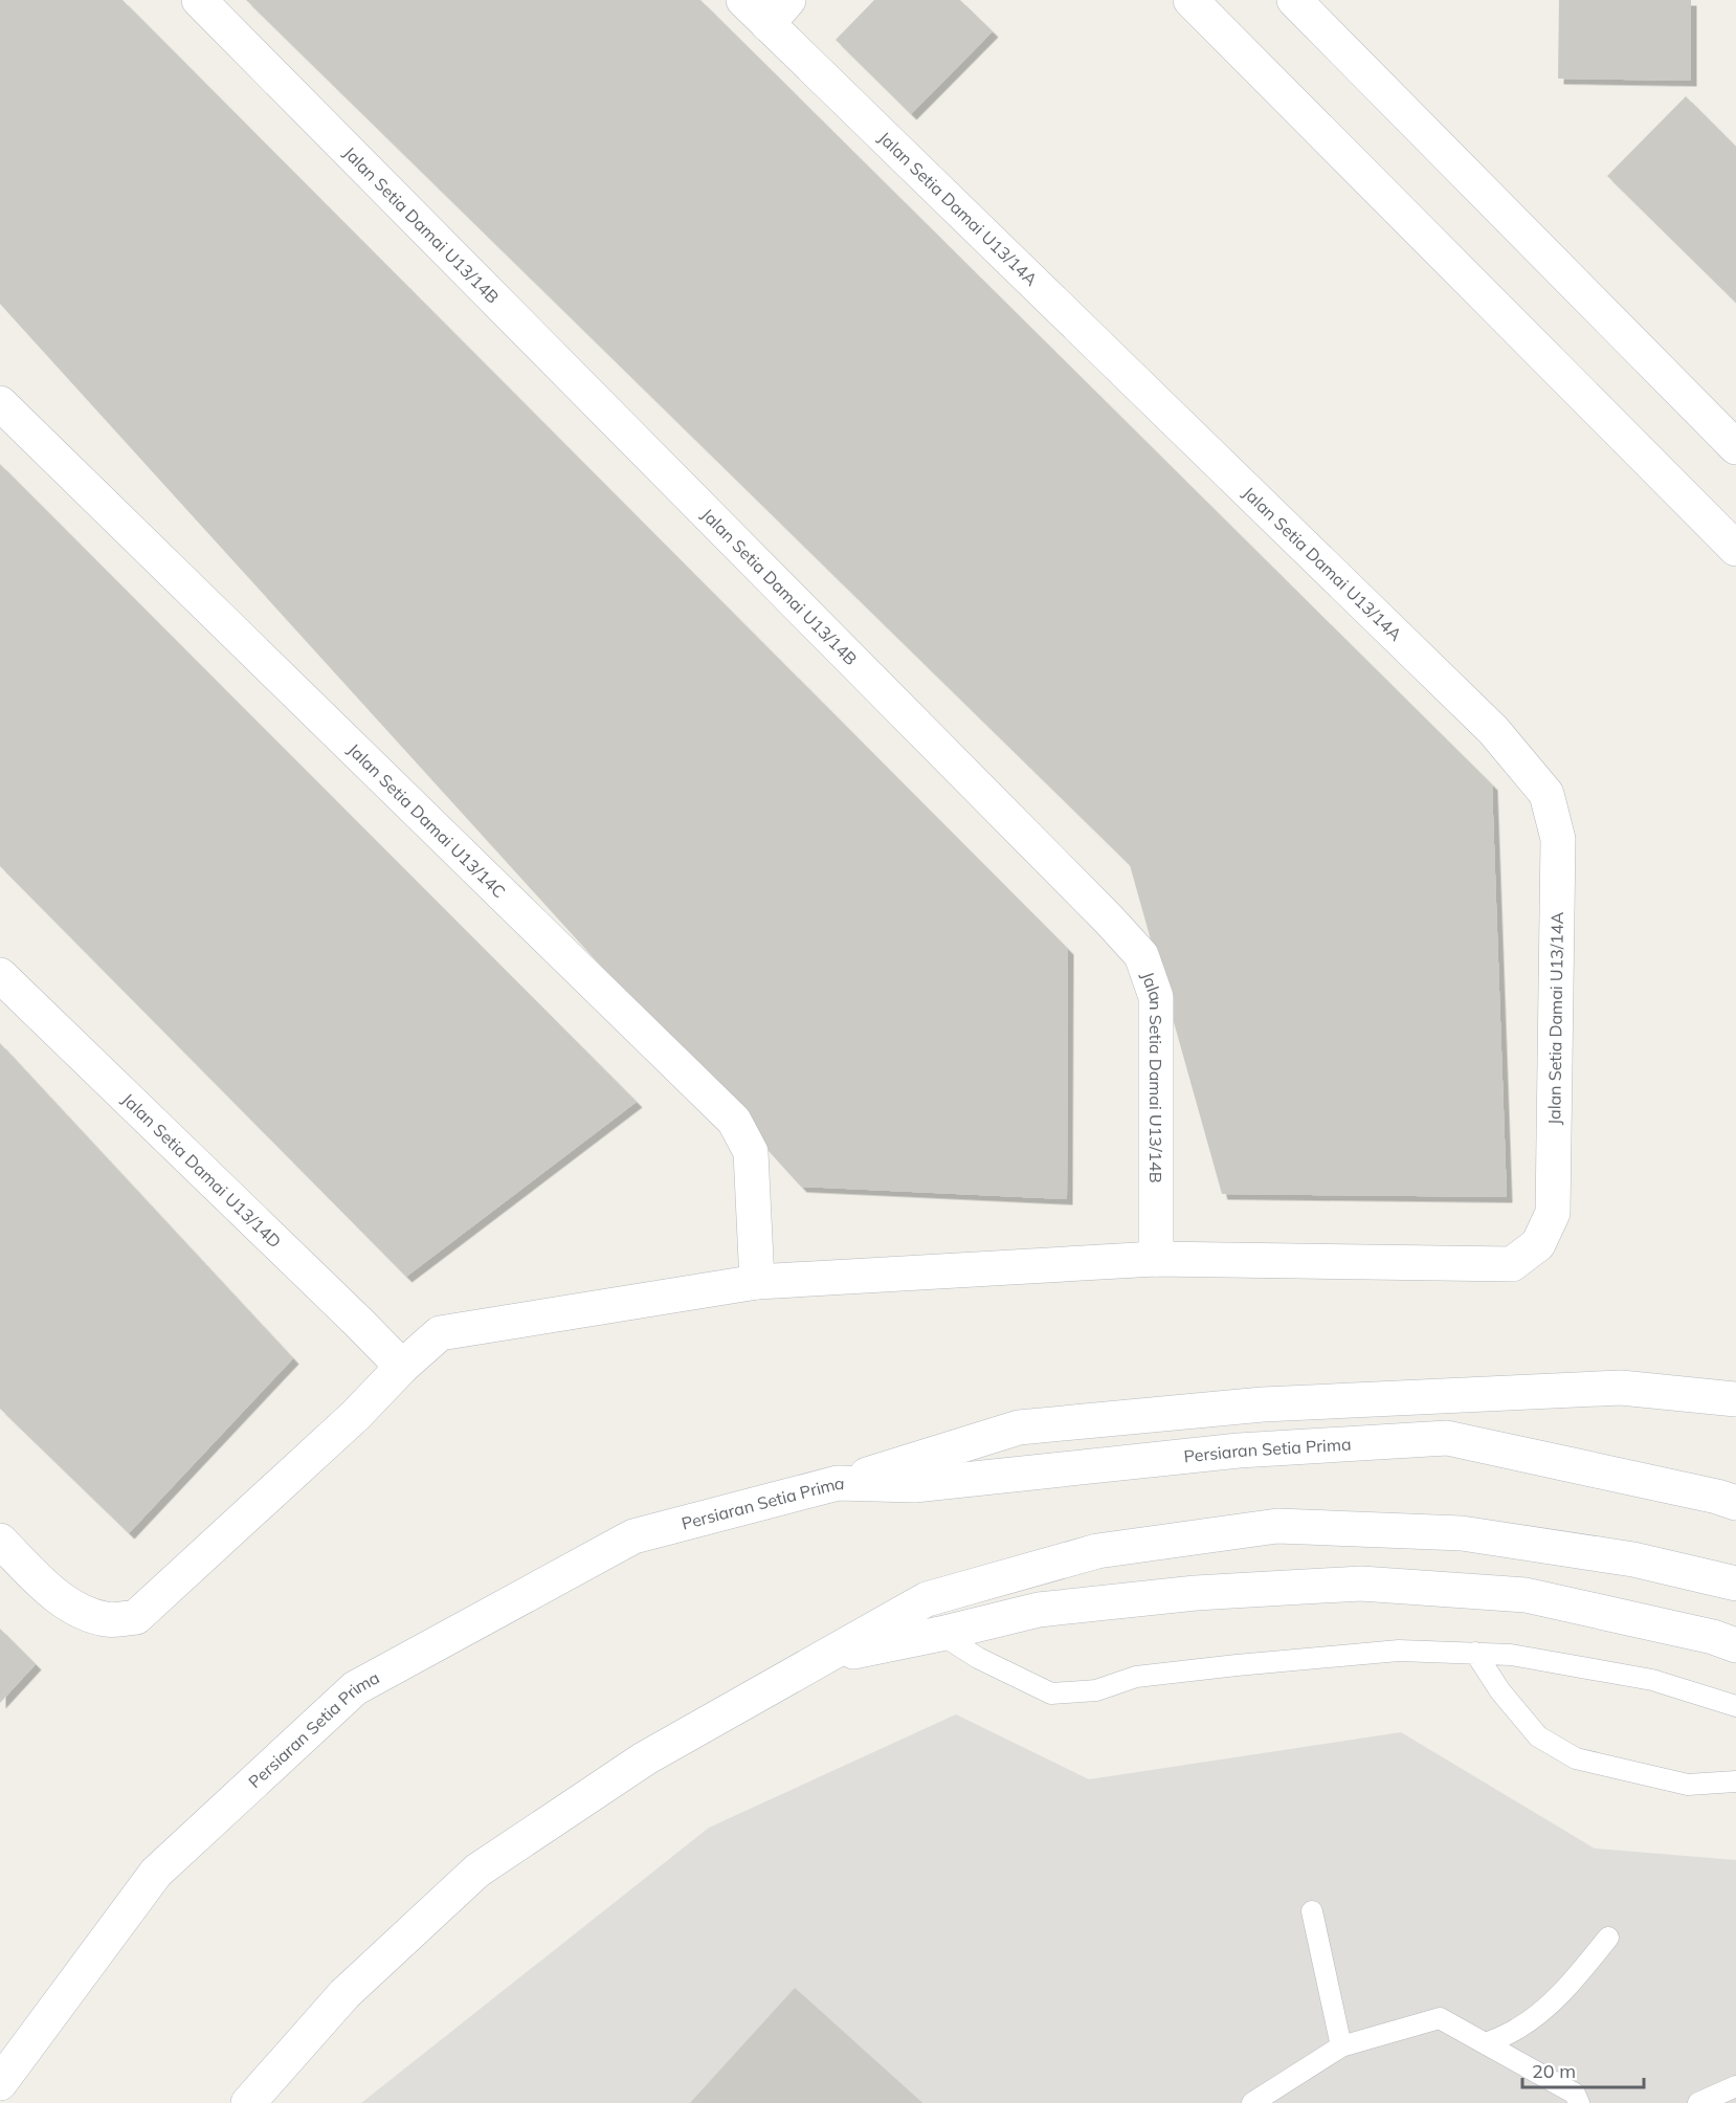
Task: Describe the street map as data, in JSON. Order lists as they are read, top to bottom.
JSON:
{
  "streets": {
    "street": [
      "Jalan Setia Damai U13/14A",
      "Jalan Setia Damai U13/14B",
      "Jalan Setia Damai U13/14C",
      "Jalan Setia Damai U13/14D",
      "Persiaran Setia Prima"
    ]
  },
  "crossings": [
    ["Jalan Setia Damai U13/14A", "Jalan Setia Damai U13/14B"]
  ],
  "scale_bar": "20 m"
}
